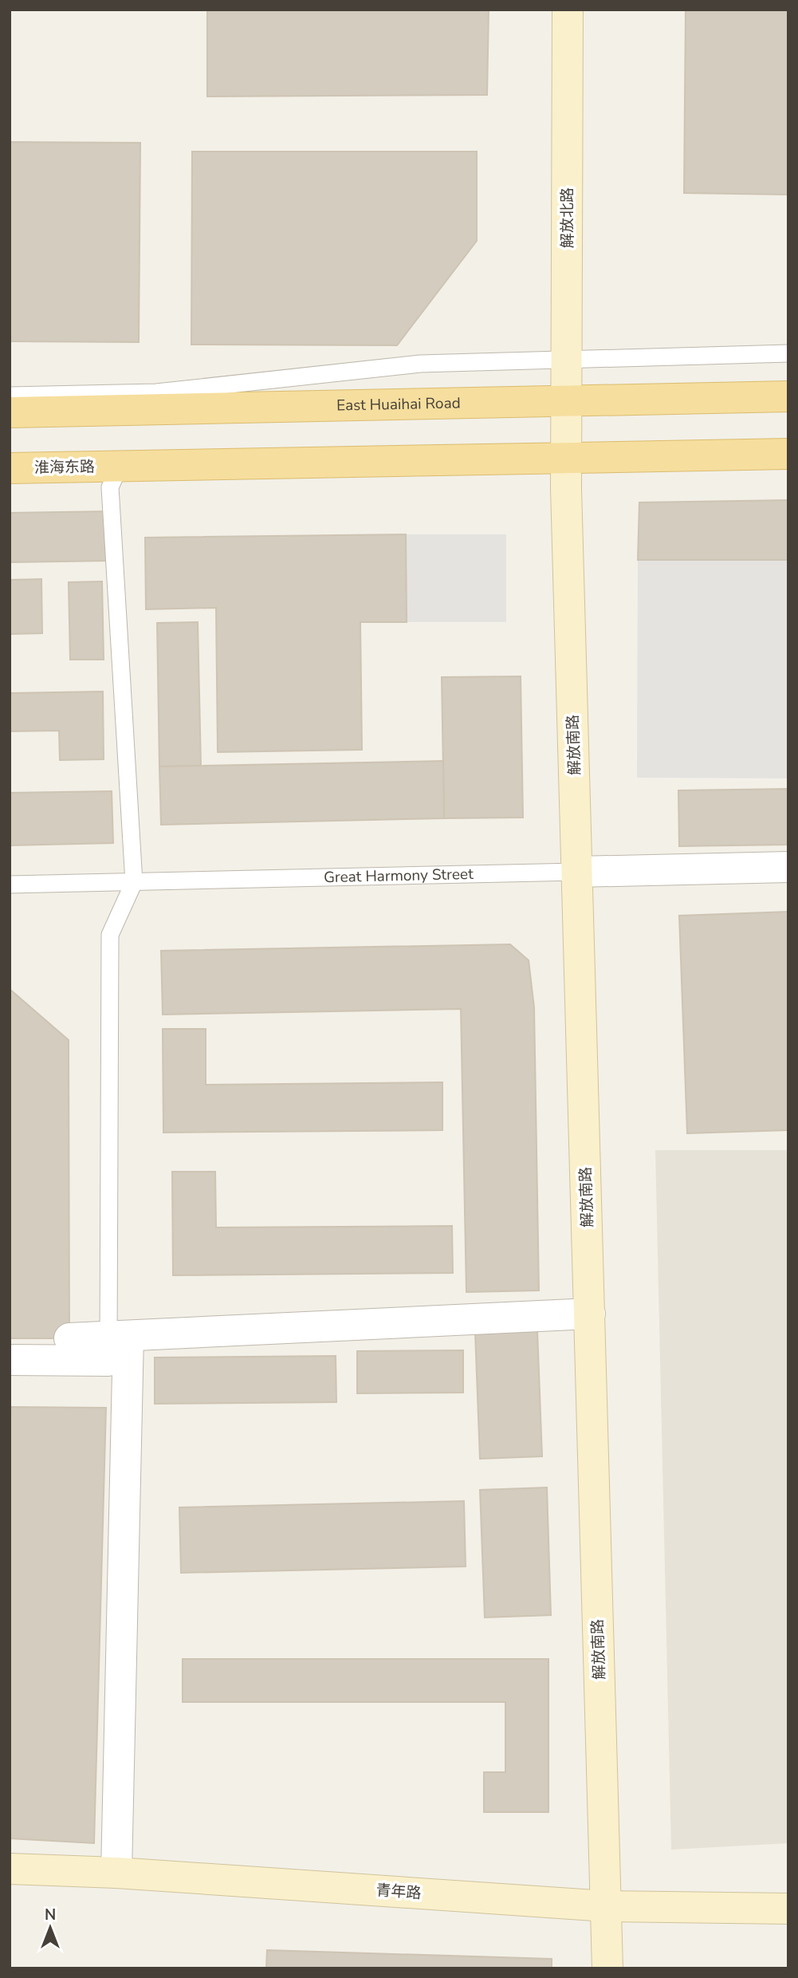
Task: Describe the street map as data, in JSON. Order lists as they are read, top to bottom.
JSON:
{
  "streets": {
    "main road": [
      "解放北路",
      "East Huaihai Road",
      "淮海东路",
      "解放南路",
      "青年路"
    ],
    "street": ["Great Harmony Street"]
  },
  "crossings": [
    ["解放北路", "East Huaihai Road"],
    ["解放北路", "解放南路"],
    ["East Huaihai Road", "解放南路"],
    ["解放南路", "Great Harmony Street"],
    ["解放南路", "青年路"]
  ],
  "north": "top"
}
